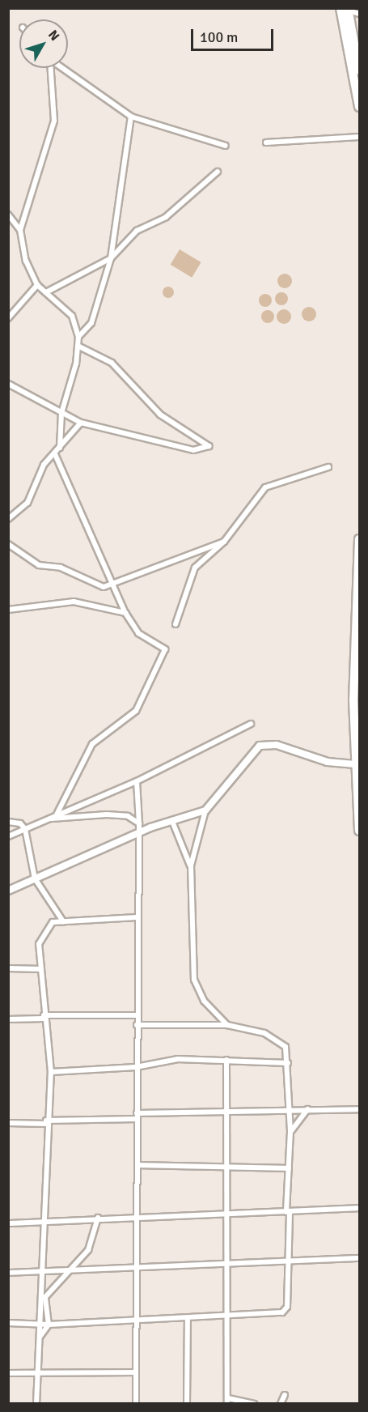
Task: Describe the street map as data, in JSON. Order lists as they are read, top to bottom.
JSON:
{
  "scale_bar": "100 m",
  "north": "top right"
}
